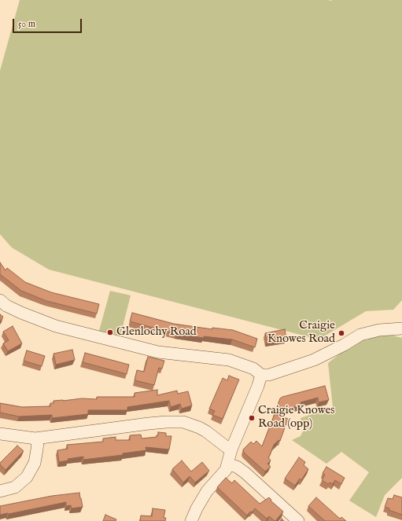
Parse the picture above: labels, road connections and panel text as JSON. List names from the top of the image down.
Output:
{
  "places": ["Glenlochy Road", "Craigie Knowes Road", "Craigie Knowes Road (opp)"],
  "scale_bar": "50 m"
}
